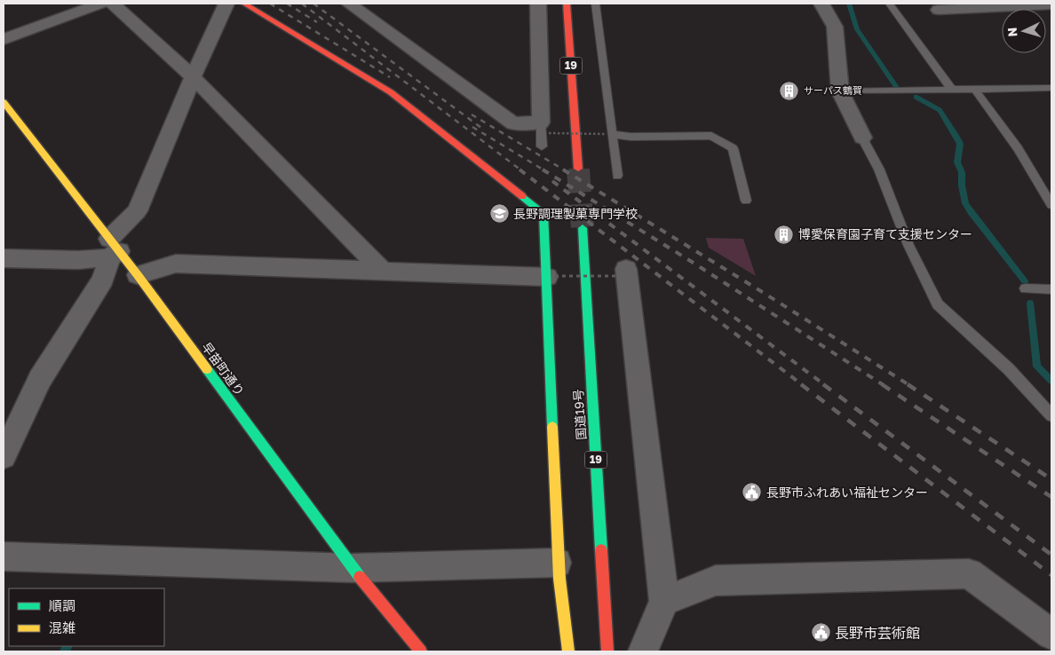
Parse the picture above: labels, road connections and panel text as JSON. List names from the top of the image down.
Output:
{
  "streets": {
    "main road": ["19", "早苗町通り", "国道19号"]
  },
  "places": {
    "building": ["サーパス鶴賀", "博愛保育園子育て支援センター"],
    "school or university": ["長野調理製菓専門学校"],
    "public building": ["長野市ふれあい福祉センター", "長野市芸術館"]
  },
  "legend": ["順調", "混雑"],
  "north": "left"
}
